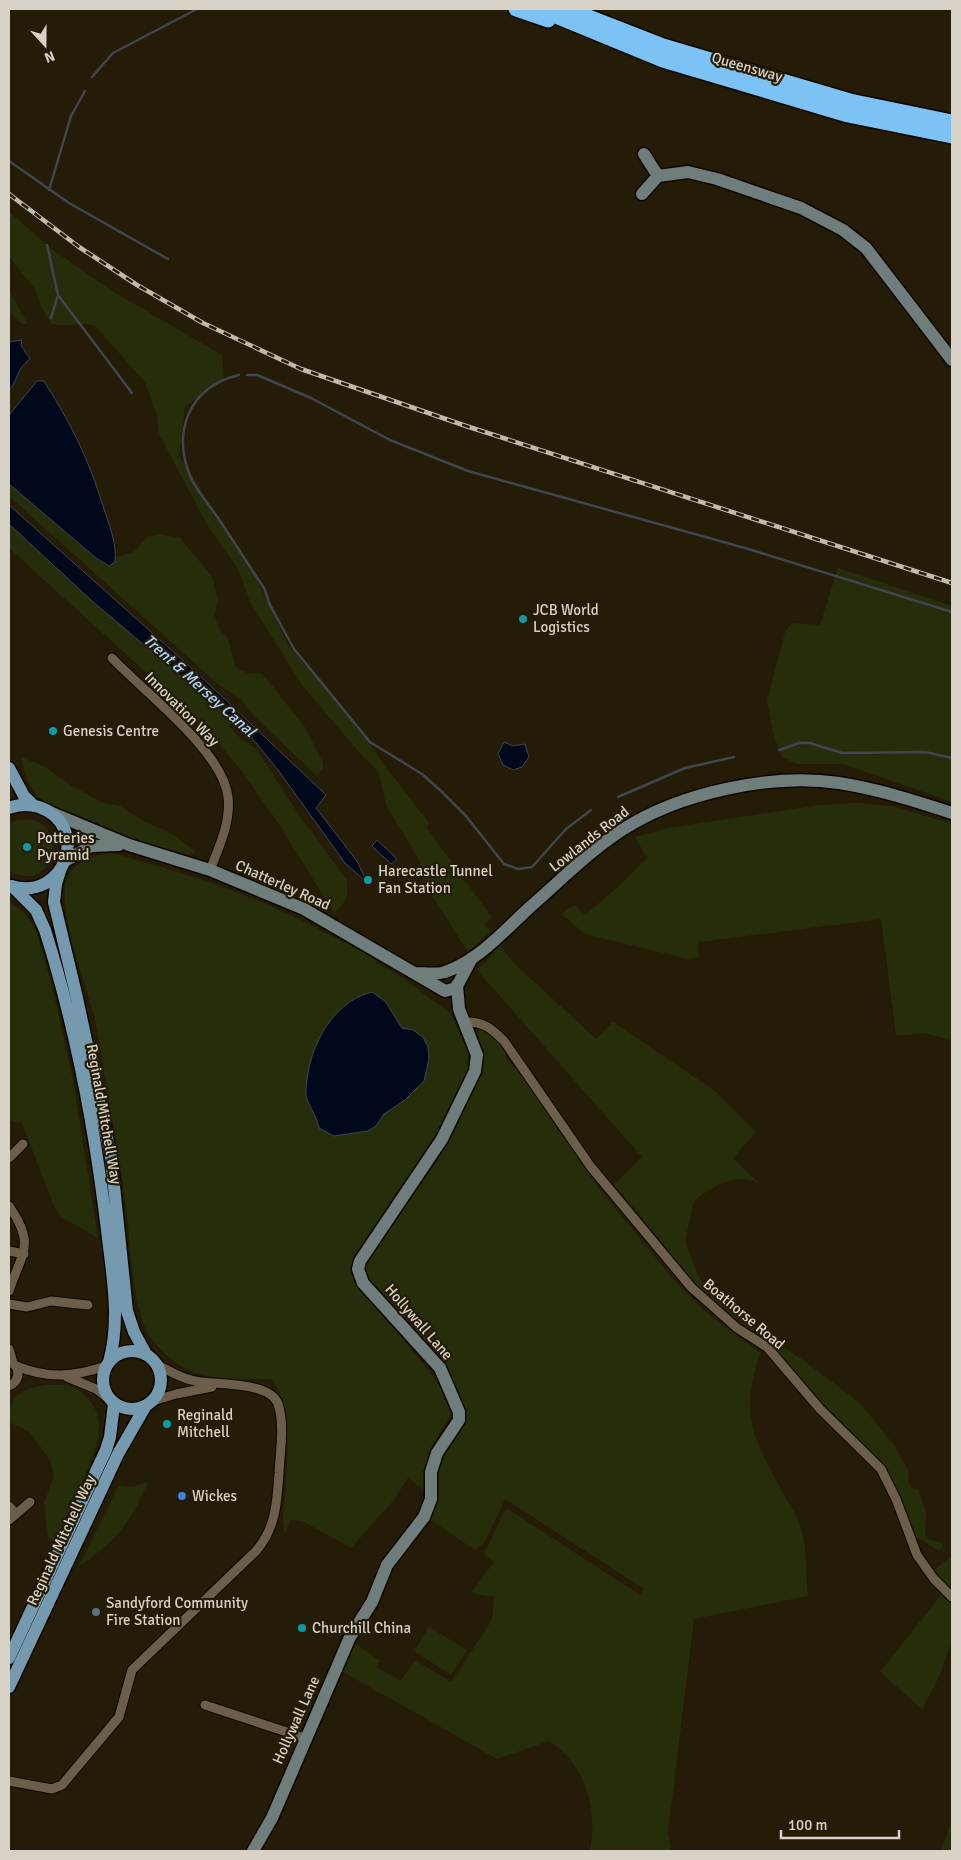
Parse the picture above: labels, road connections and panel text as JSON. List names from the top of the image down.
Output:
{
  "streets": {
    "highway": ["Queensway"],
    "main road": ["Reginald Mitchell Way"],
    "street": [
      "Innovation Way",
      "Lowlands Road",
      "Chatterley Road",
      "Boathorse Road",
      "Hollywall Lane"
    ]
  },
  "crossings": [
    ["Innovation Way", "Chatterley Road"],
    ["Lowlands Road", "Chatterley Road"],
    ["Lowlands Road", "Hollywall Lane"],
    ["Chatterley Road", "Reginald Mitchell Way"],
    ["Chatterley Road", "Hollywall Lane"],
    ["Boathorse Road", "Hollywall Lane"]
  ],
  "water": ["Trent & Mersey Canal"],
  "places": [
    "JCB World Logistics",
    "Genesis Centre",
    "Potteries Pyramid",
    "Harecastle Tunnel Fan Station",
    "Reginald Mitchell",
    "Wickes",
    "Sandyford Community Fire Station",
    "Churchill China"
  ],
  "scale_bar": "100 m",
  "north": "bottom"
}
